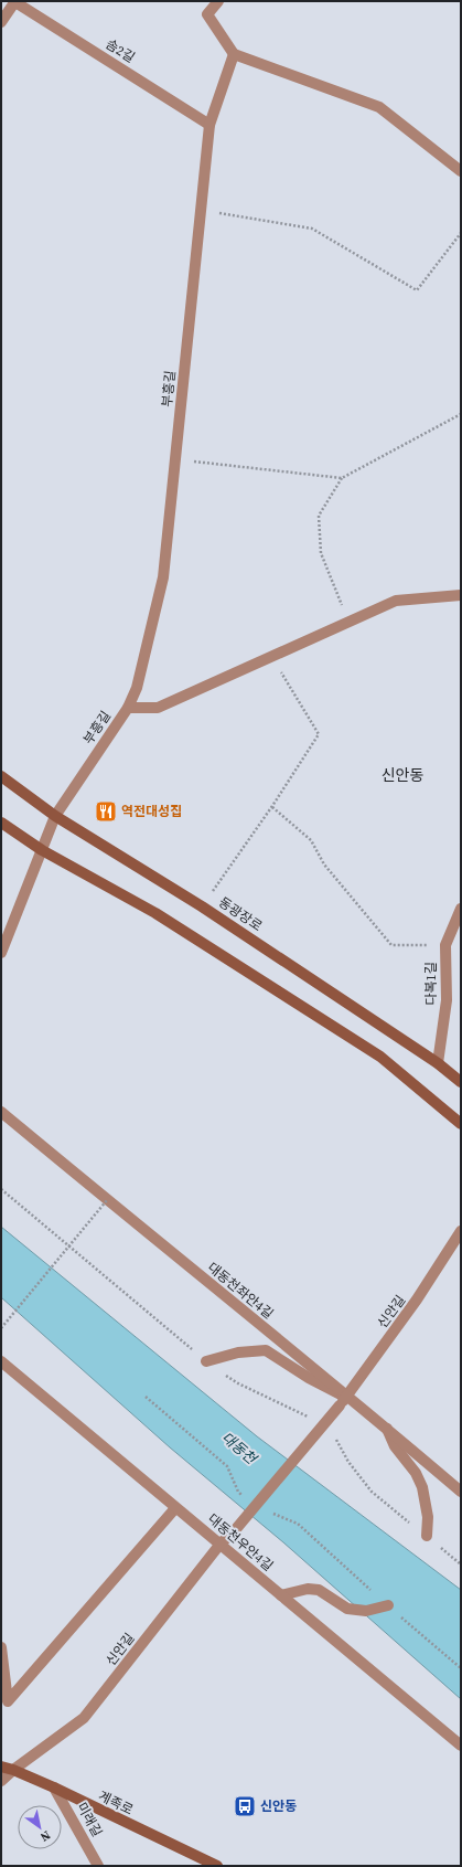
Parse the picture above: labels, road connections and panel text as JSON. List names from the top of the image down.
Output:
{
  "streets": {
    "street": [
      "솜2길",
      "부흥길",
      "동광장로",
      "다복1길",
      "대동천좌안4길",
      "신안길",
      "대동천우안4길",
      "계족로",
      "미래길"
    ]
  },
  "crossings": [
    ["솜2길", "부흥길"],
    ["부흥길", "동광장로"],
    ["동광장로", "다복1길"],
    ["대동천좌안4길", "신안길"],
    ["신안길", "대동천우안4길"],
    ["신안길", "계족로"],
    ["계족로", "미래길"]
  ],
  "districts": ["신안동"],
  "water": ["대동천"],
  "places": {
    "restaurant": ["역전대성집"],
    "bus stop": ["신안동"]
  },
  "north": "bottom right"
}
